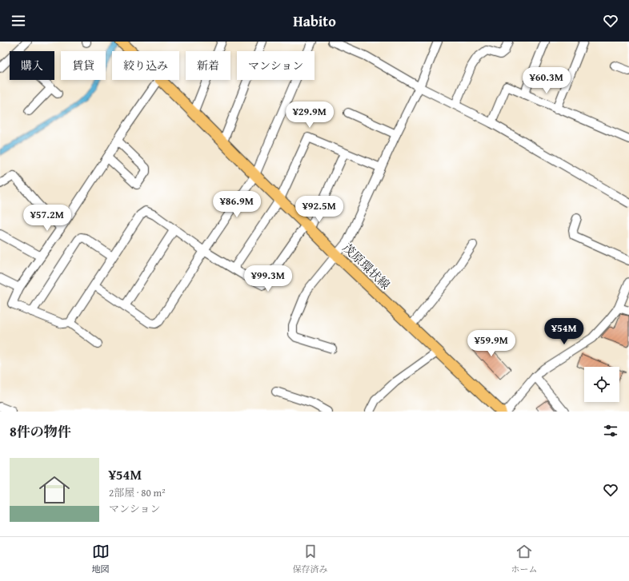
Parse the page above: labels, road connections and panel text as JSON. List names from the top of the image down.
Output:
{
  "streets": {
    "main road": ["茂原環状線"]
  },
  "page": {
    "header": "Habito",
    "chip": [
      "購入",
      "賃貸",
      "絞り込み",
      "新着",
      "マンション"
    ],
    "price": [
      "¥60.3M",
      "¥29.9M",
      "¥86.9M",
      "¥92.5M",
      "¥57.2M",
      "¥99.3M",
      "¥54M",
      "¥59.9M"
    ],
    "heading": "8件の物件",
    "list": [
      {
        "name": "¥54M",
        "note": "2部屋 · 80 m² · マンション"
      }
    ],
    "tabs": ["地図", "保存済み", "ホーム"]
  }
}
